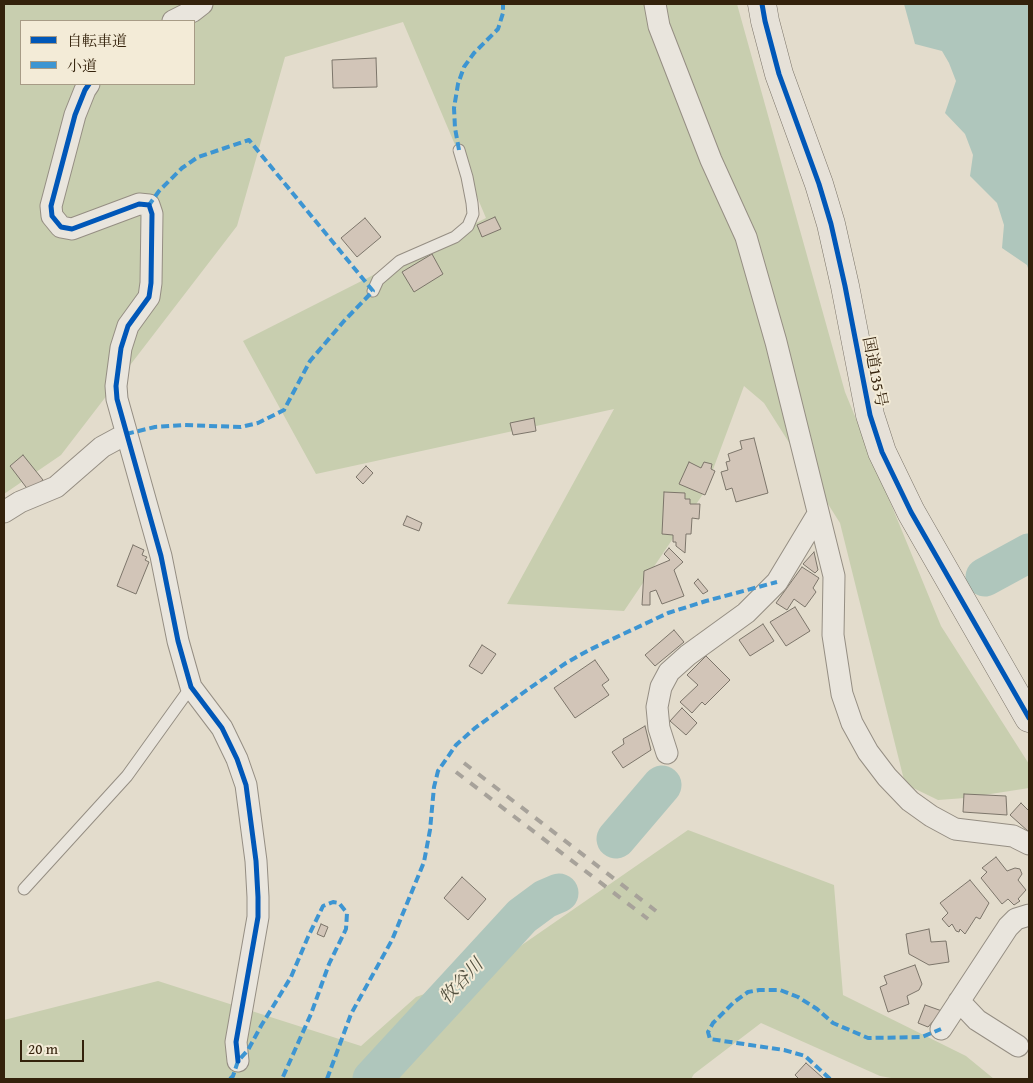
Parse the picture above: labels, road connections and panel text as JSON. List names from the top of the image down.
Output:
{
  "streets": {
    "highway": ["国道135号"]
  },
  "water": ["牧谷川"],
  "legend": ["自転車道", "小道"],
  "scale_bar": "20 m"
}
